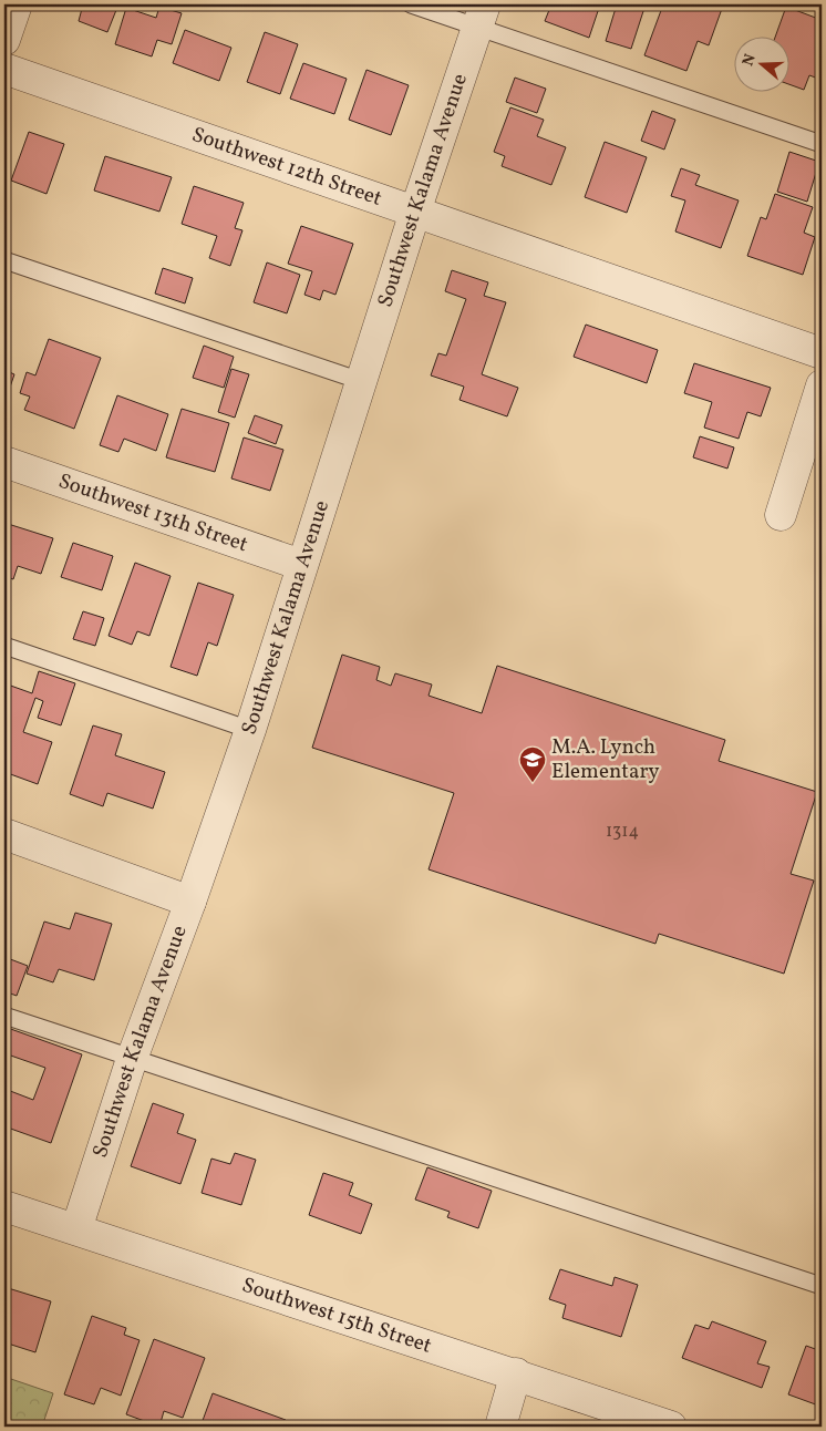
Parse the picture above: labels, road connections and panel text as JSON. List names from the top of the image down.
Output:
{
  "streets": {
    "street": [
      "Southwest 12th Street",
      "Southwest Kalama Avenue",
      "Southwest 13th Street",
      "Southwest 15th Street"
    ]
  },
  "crossings": [
    ["Southwest 12th Street", "Southwest Kalama Avenue"],
    ["Southwest Kalama Avenue", "Southwest 13th Street"],
    ["Southwest Kalama Avenue", "Southwest 15th Street"]
  ],
  "places": {
    "school or university": ["M.A. Lynch Elementary"]
  },
  "house_numbers": ["1314"],
  "north": "left"
}
